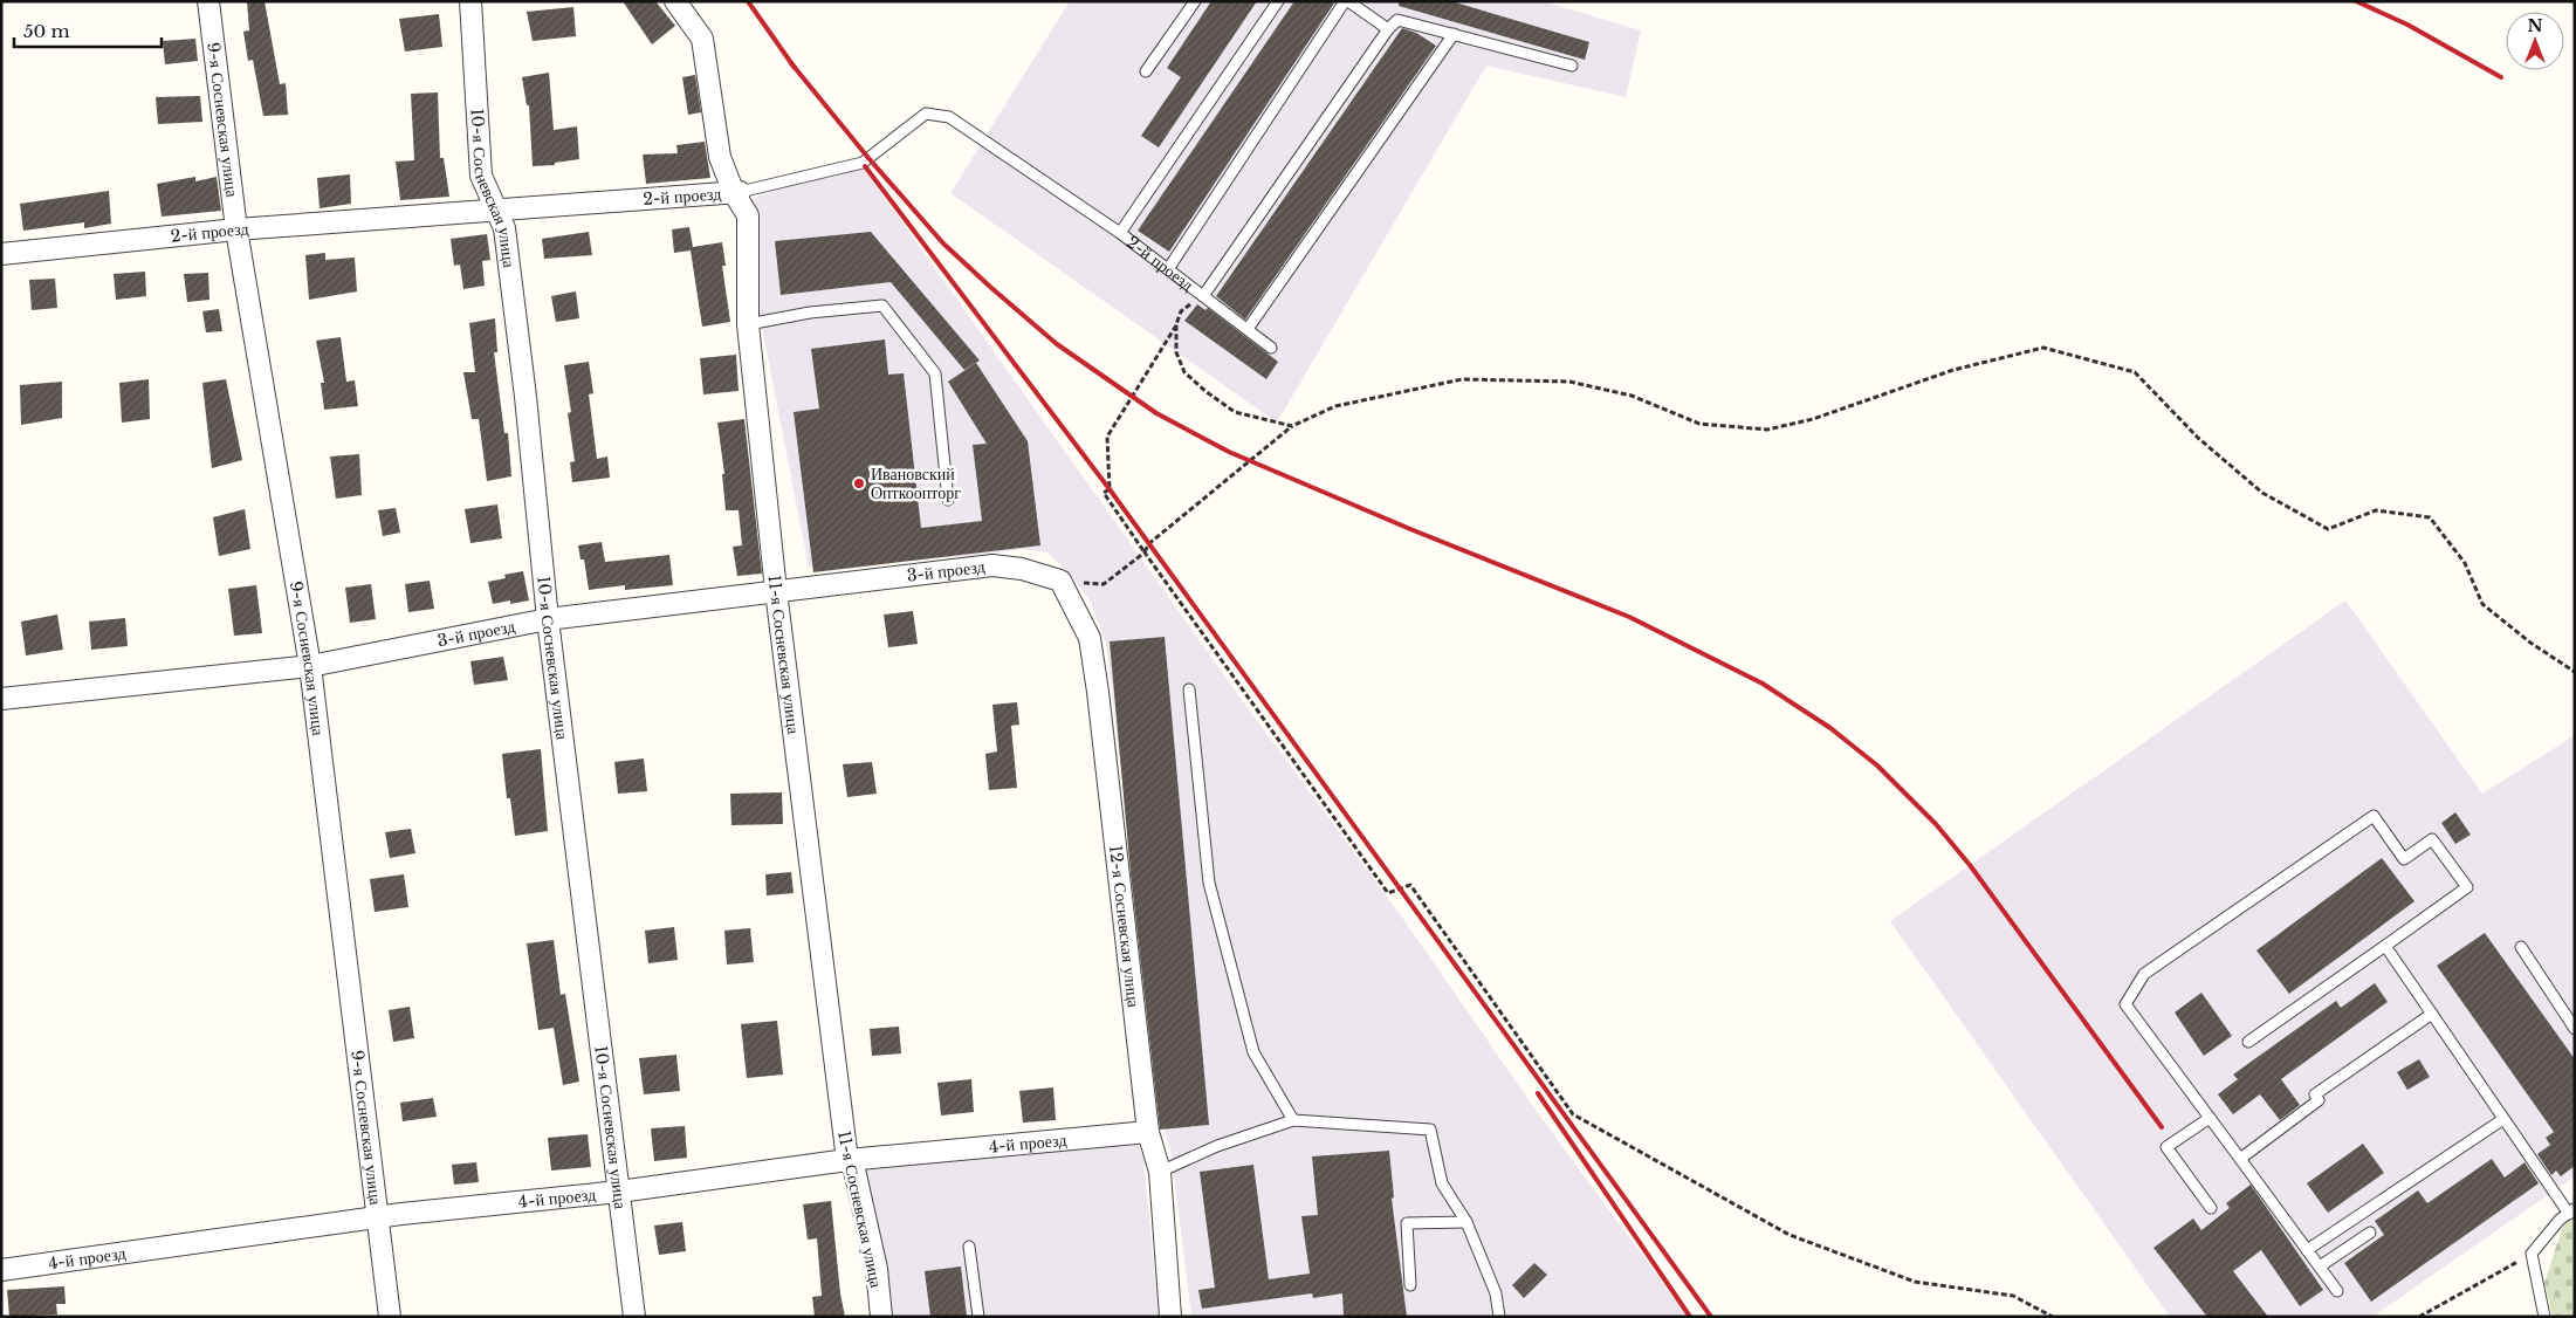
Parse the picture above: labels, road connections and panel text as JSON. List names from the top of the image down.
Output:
{
  "streets": {
    "street": [
      "9-я Сосневская улица",
      "10-я Сосневская улица",
      "2-й проезд",
      "3-й проезд",
      "11-я Сосневская улица",
      "12-я Сосневская улица",
      "4-й проезд"
    ]
  },
  "crossings": [
    ["9-я Сосневская улица", "2-й проезд"],
    ["9-я Сосневская улица", "3-й проезд"],
    ["9-я Сосневская улица", "4-й проезд"],
    ["10-я Сосневская улица", "2-й проезд"],
    ["10-я Сосневская улица", "3-й проезд"],
    ["10-я Сосневская улица", "4-й проезд"],
    ["2-й проезд", "11-я Сосневская улица"],
    ["3-й проезд", "11-я Сосневская улица"],
    ["3-й проезд", "12-я Сосневская улица"],
    ["11-я Сосневская улица", "4-й проезд"],
    ["12-я Сосневская улица", "4-й проезд"]
  ],
  "places": ["Ивановский Опткоопторг"],
  "scale_bar": "50 m",
  "north": "top"
}
